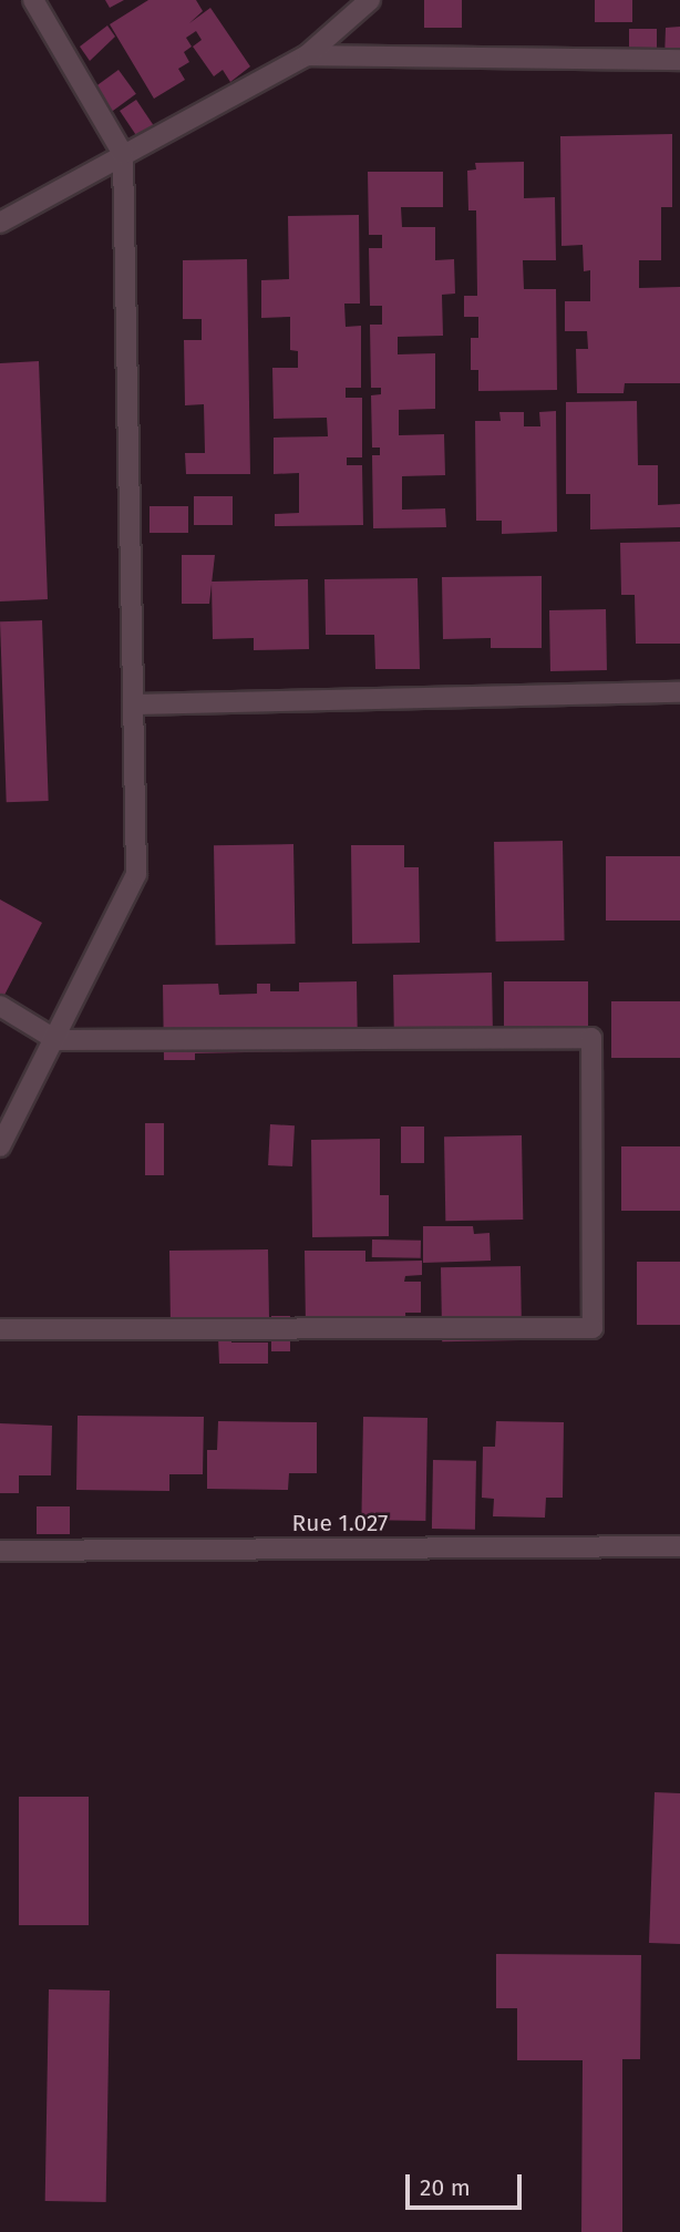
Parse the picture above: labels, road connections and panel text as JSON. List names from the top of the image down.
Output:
{
  "streets": {
    "street": ["Rue 1.027"]
  },
  "scale_bar": "20 m"
}
